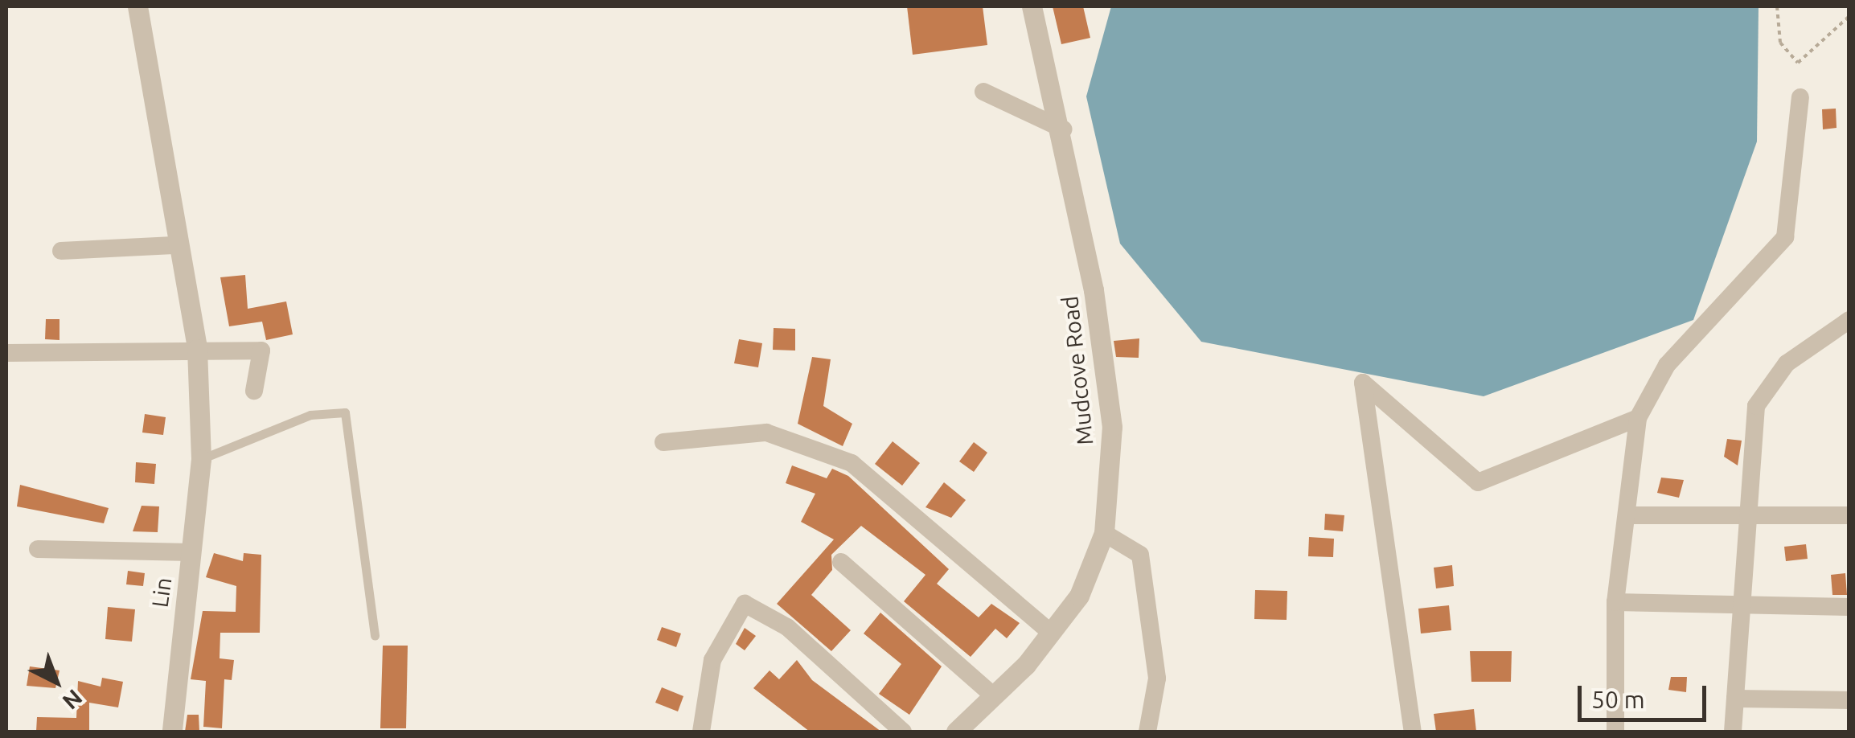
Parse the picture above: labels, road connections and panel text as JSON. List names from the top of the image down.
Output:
{
  "streets": {
    "street": ["Mudcove Road", "Lin"]
  },
  "scale_bar": "50 m",
  "north": "bottom right"
}
